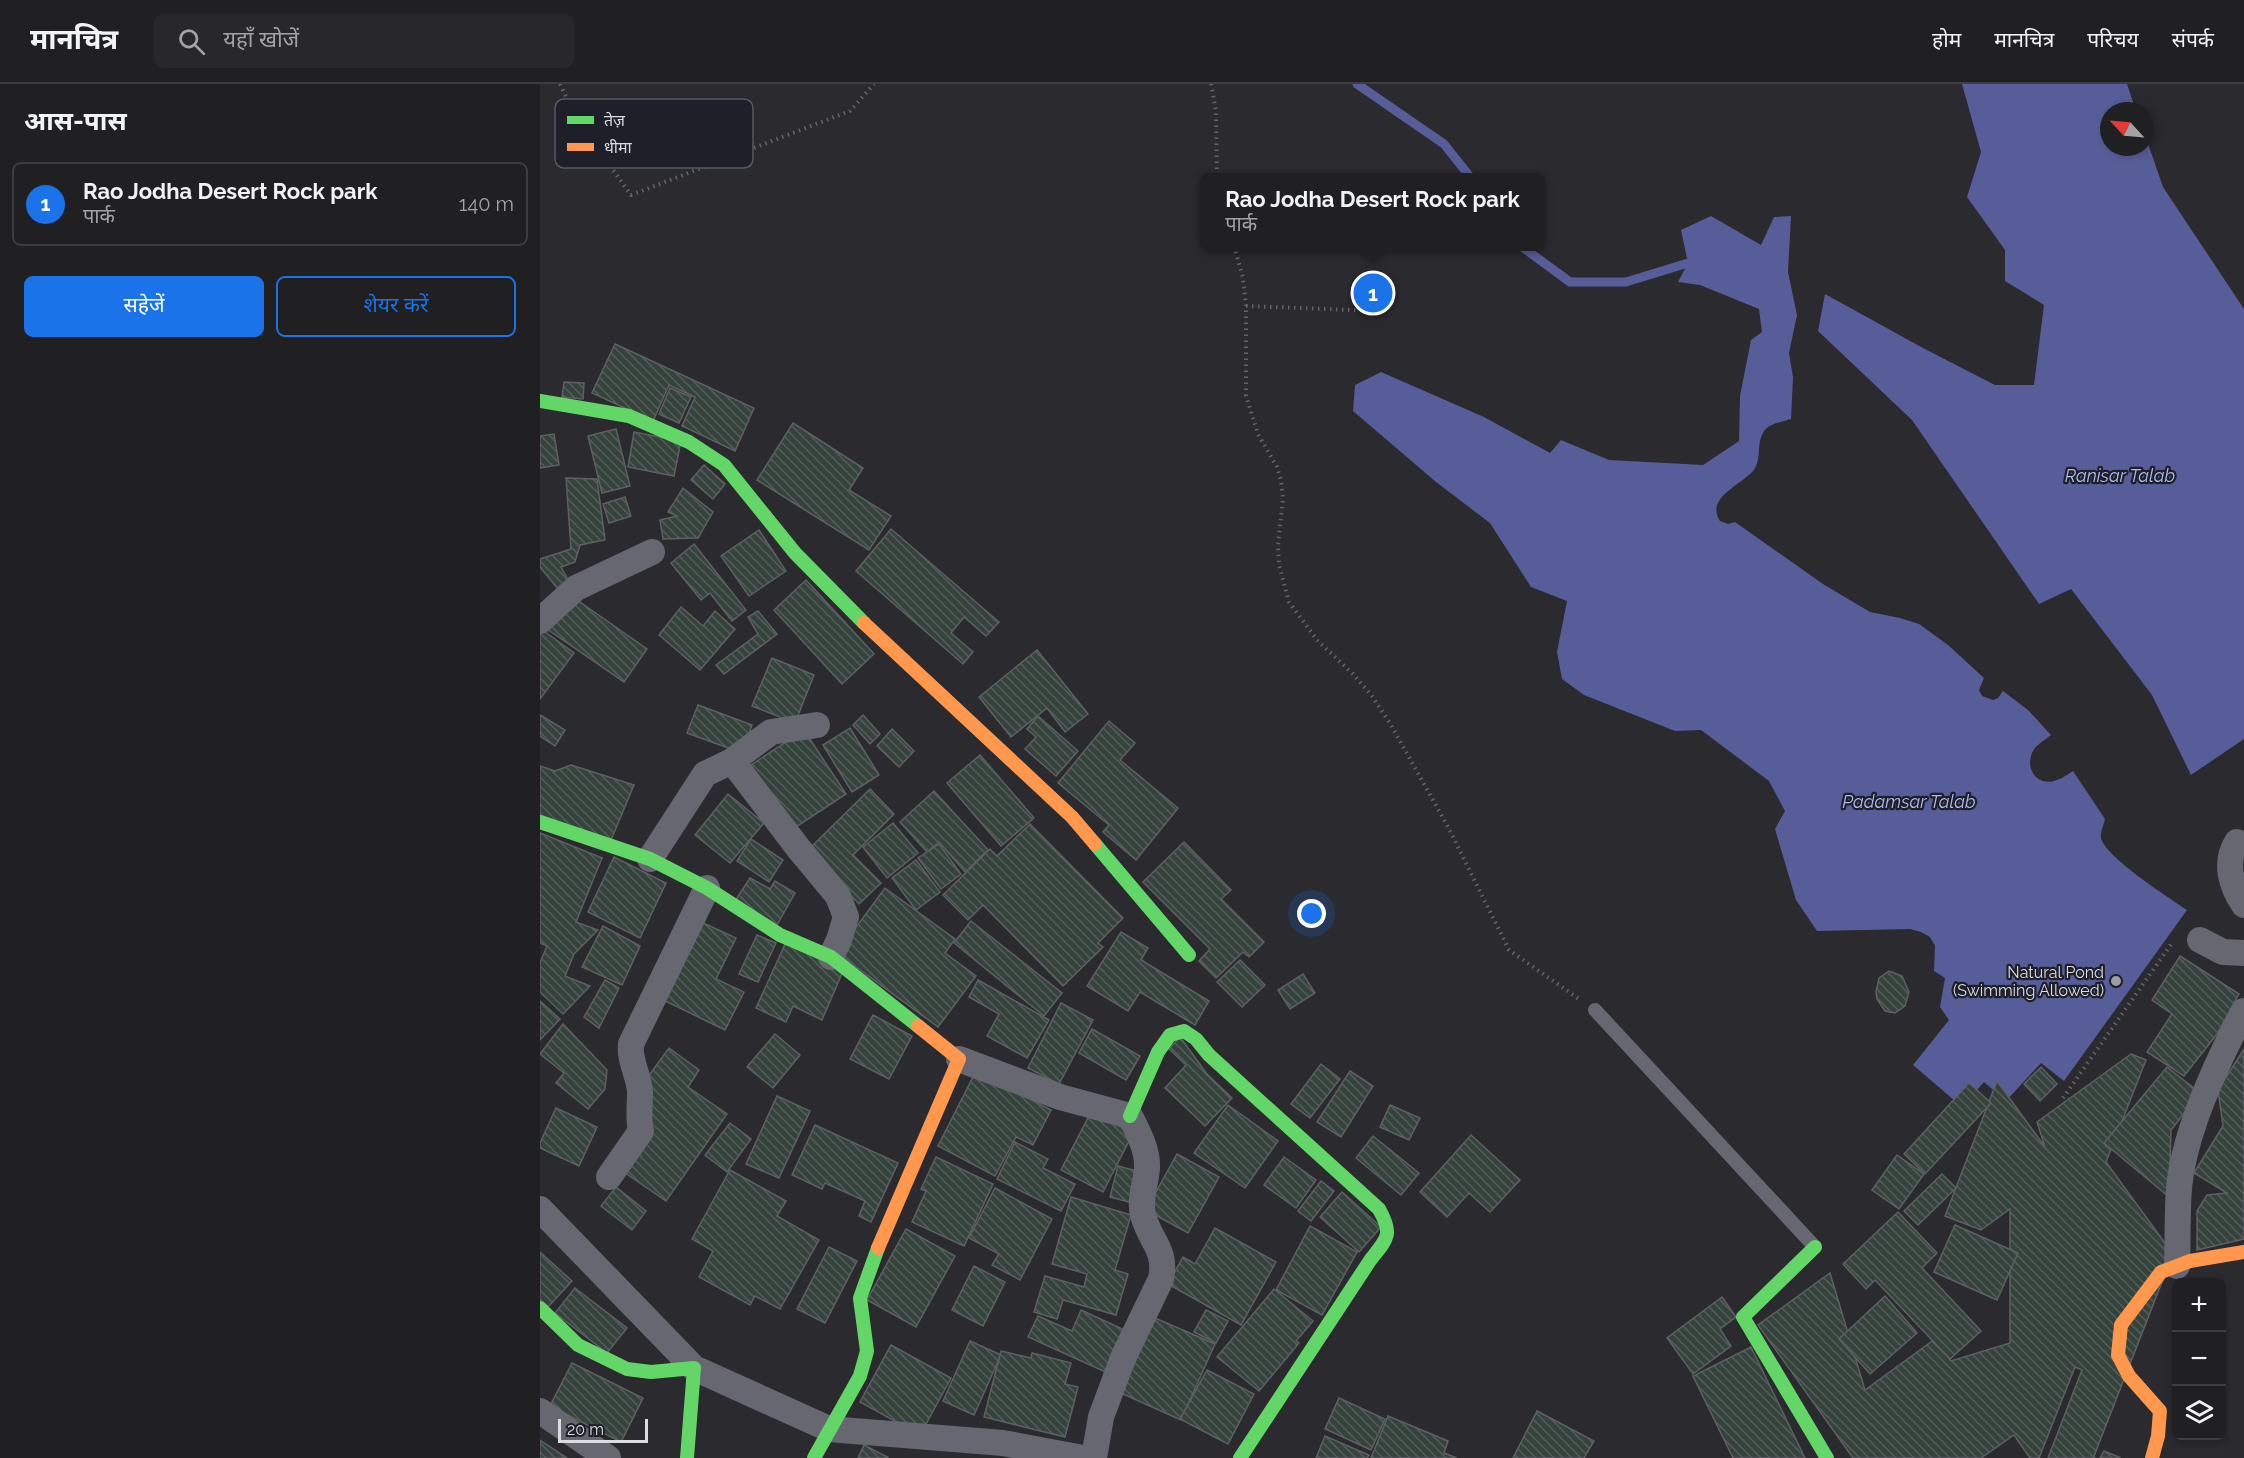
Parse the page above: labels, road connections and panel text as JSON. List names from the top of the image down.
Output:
{
  "water": ["Ranisar Talab", "Padamsar Talab"],
  "places": ["Natural Pond (Swimming Allowed)"],
  "legend": ["तेज़", "धीमा"],
  "scale_bar": "20 m",
  "north": "top left",
  "page": {
    "header": "मानचित्र",
    "search": "यहाँ खोजें",
    "nav": [
      "होम",
      "मानचित्र",
      "परिचय",
      "संपर्क"
    ],
    "heading": "आस-पास",
    "list": [
      {
        "mark": "1",
        "name": "Rao Jodha Desert Rock park",
        "note": "पार्क",
        "value": "140 m"
      }
    ],
    "popup": ["Rao Jodha Desert Rock park", "पार्क"],
    "buttons": ["सहेजें", "शेयर करें"],
    "pins": "1",
    "map_buttons": ["+", "−"],
    "scale": "20 m"
  }
}
